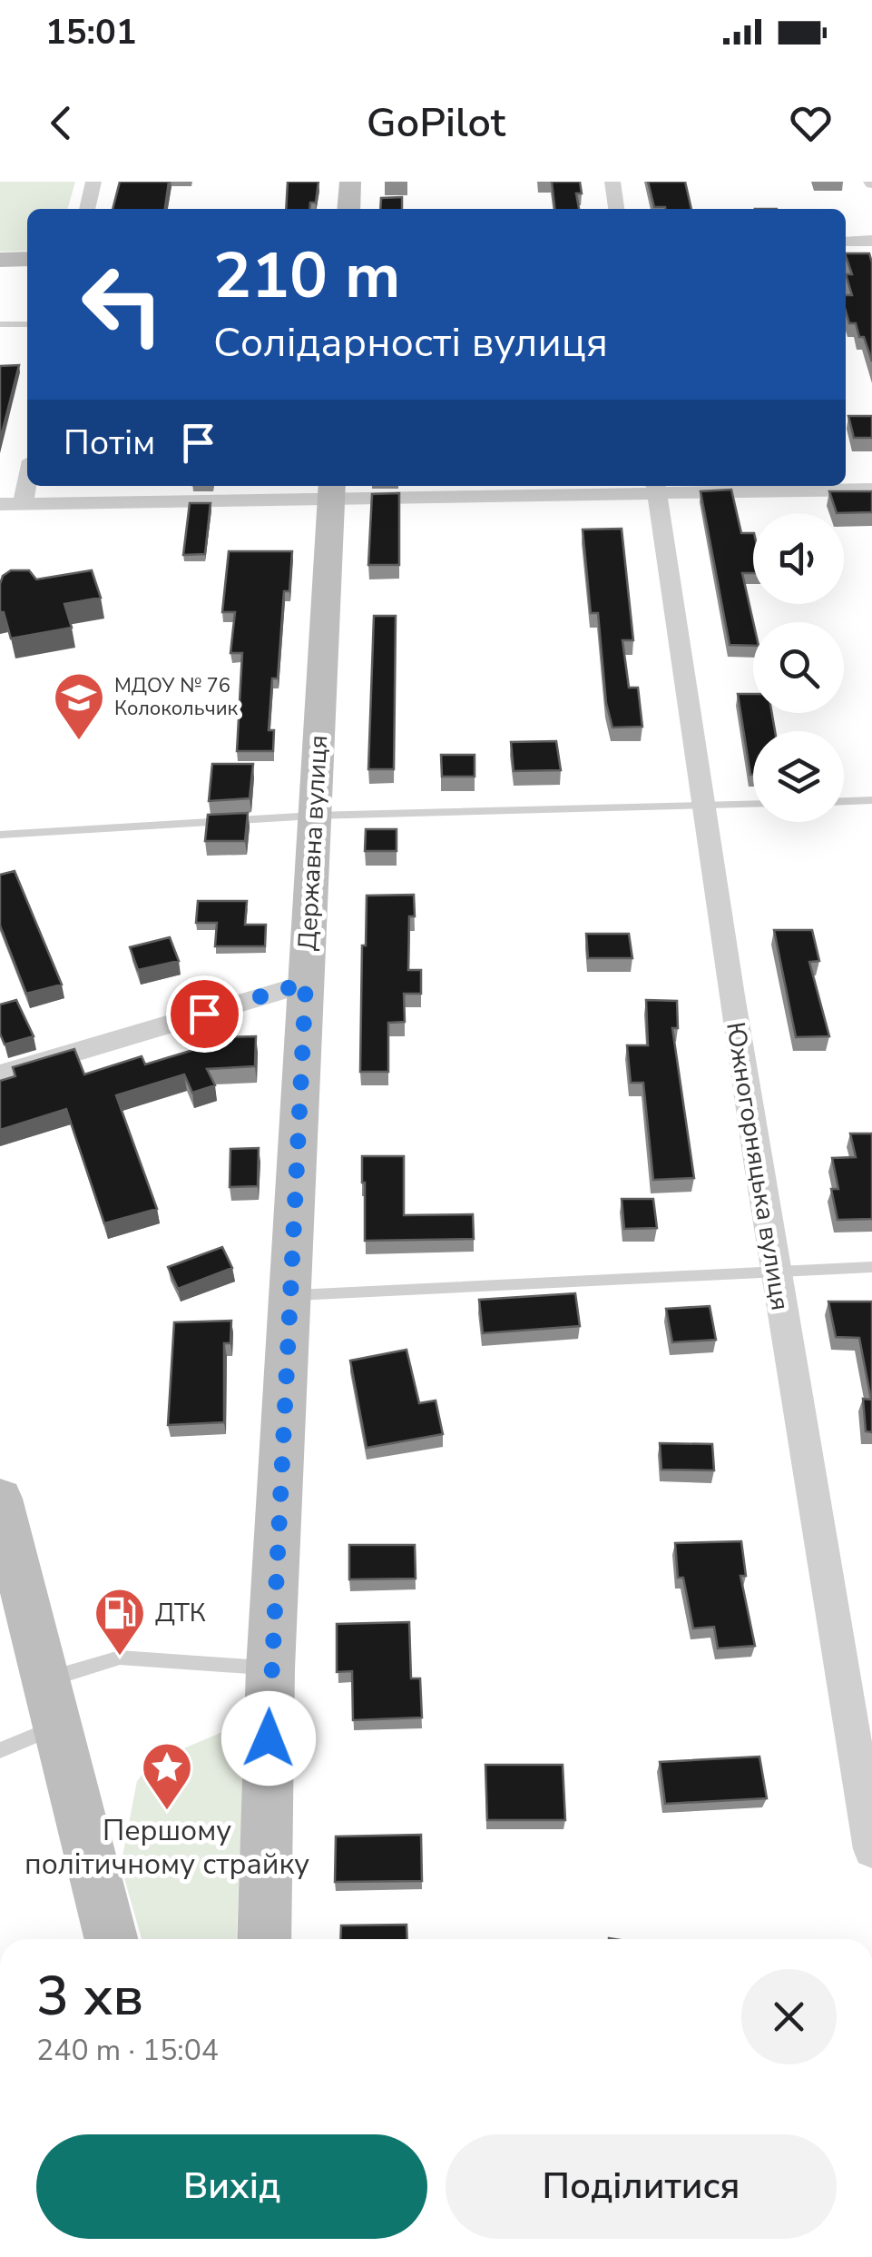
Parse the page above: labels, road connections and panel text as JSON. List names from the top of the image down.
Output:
{
  "streets": {
    "main road": ["Державна вулиця"],
    "street": ["Южногорняцька вулиця"]
  },
  "places": {
    "school or university": ["МДОУ № 76 Колокольчик"],
    "fuel station": ["ДТК"],
    "place": ["Першому політичному страйку"]
  },
  "page": {
    "status": "15:01",
    "header": "GoPilot",
    "turn": ["210 m", "Солідарності вулиця"],
    "then": "Потім",
    "heading": ["3 хв", "240 m · 15:04"],
    "buttons": ["Вихід", "Поділитися"]
  }
}
